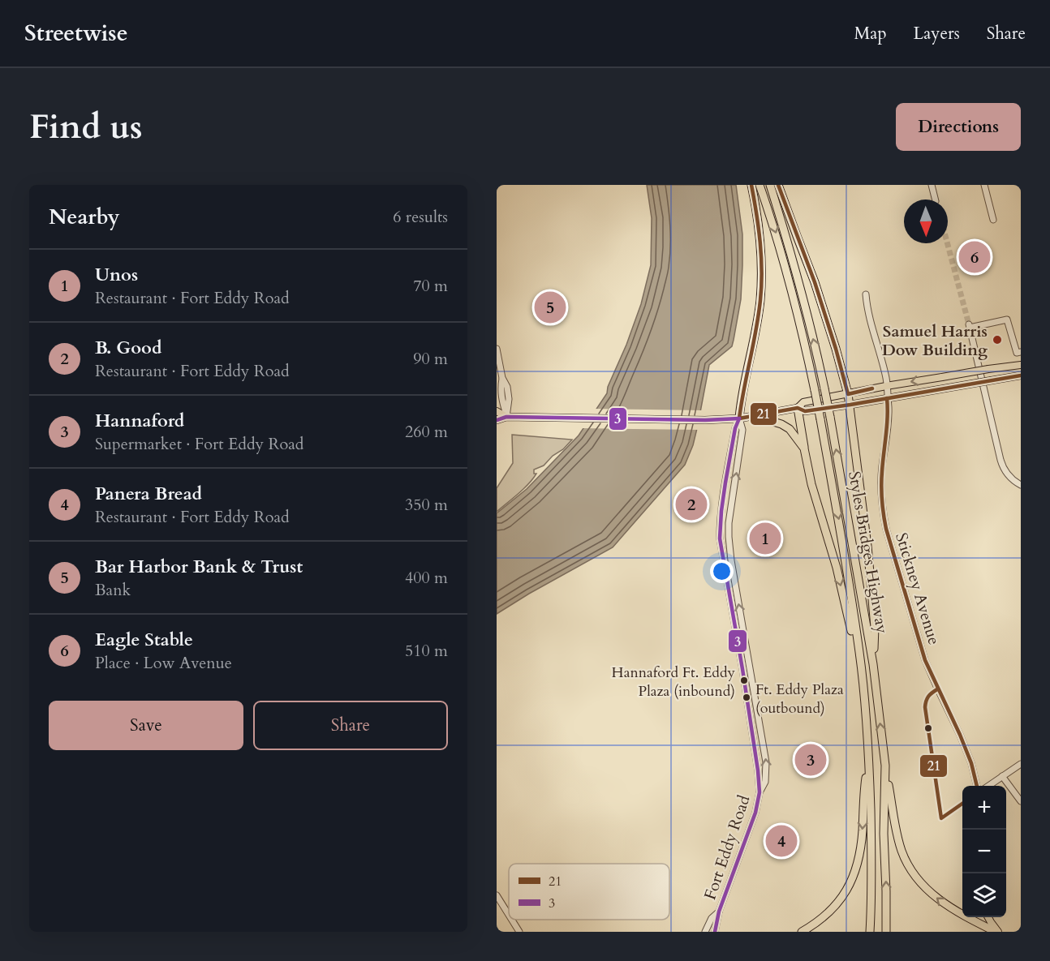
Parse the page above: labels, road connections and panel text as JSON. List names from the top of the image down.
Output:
{
  "streets": {
    "highway": ["Styles Bridges Highway"],
    "street": ["Stickney Avenue", "Fort Eddy Road"]
  },
  "places": ["Samuel Harris Dow Building", "Hannaford Ft. Eddy Plaza (inbound)", "Ft. Eddy Plaza (outbound)"],
  "lines": ["transit line 21", "transit line 3"],
  "legend": ["21", "3"],
  "north": "bottom",
  "page": {
    "header": "Streetwise",
    "nav": ["Map", "Layers", "Share"],
    "buttons": [
      "Directions",
      ["Save", "Share"]
    ],
    "title": "Find us",
    "heading": ["Nearby", "6 results"],
    "pins": [
      "6",
      "5",
      "2",
      "1",
      "3",
      "4"
    ],
    "list": [
      {
        "mark": "1",
        "name": "Unos",
        "note": "Restaurant · Fort Eddy Road",
        "value": "70 m"
      },
      {
        "mark": "2",
        "name": "B. Good",
        "note": "Restaurant · Fort Eddy Road",
        "value": "90 m"
      },
      {
        "mark": "3",
        "name": "Hannaford",
        "note": "Supermarket · Fort Eddy Road",
        "value": "260 m"
      },
      {
        "mark": "4",
        "name": "Panera Bread",
        "note": "Restaurant · Fort Eddy Road",
        "value": "350 m"
      },
      {
        "mark": "5",
        "name": "Bar Harbor Bank & Trust",
        "note": "Bank",
        "value": "400 m"
      },
      {
        "mark": "6",
        "name": "Eagle Stable",
        "note": "Place · Low Avenue",
        "value": "510 m"
      }
    ],
    "map_buttons": ["+", "−"]
  }
}
